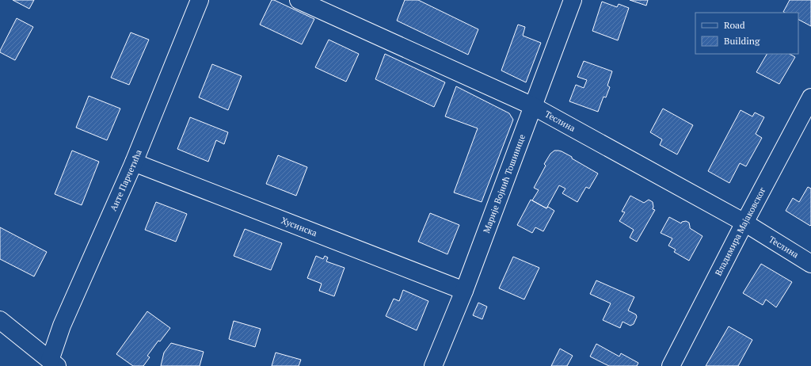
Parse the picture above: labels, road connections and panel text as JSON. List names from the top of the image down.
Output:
{
  "streets": {
    "street": [
      "Теслина",
      "Анте Парчетића",
      "Марије Војнић Тошинице",
      "Хусинска",
      "Владимира Мајаковског"
    ]
  },
  "crossings": [
    ["Теслина", "Марије Војнић Тошинице"],
    ["Теслина", "Владимира Мајаковског"],
    ["Анте Парчетића", "Хусинска"],
    ["Марије Војнић Тошинице", "Хусинска"]
  ],
  "legend": ["Road", "Building"]
}
